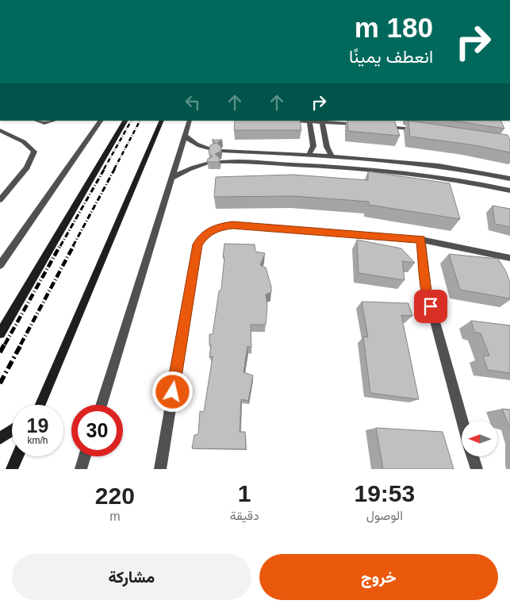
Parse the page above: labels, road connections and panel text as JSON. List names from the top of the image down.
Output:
{
  "north": "left",
  "page": {
    "turn": ["180 m", "انعطف يمينًا"],
    "speed": "19 km/h",
    "limit": "30",
    "eta": [
      "19:53",
      "الوصول",
      "1",
      "دقيقة",
      "220",
      "m"
    ],
    "buttons": ["خروج", "مشاركة"]
  }
}
